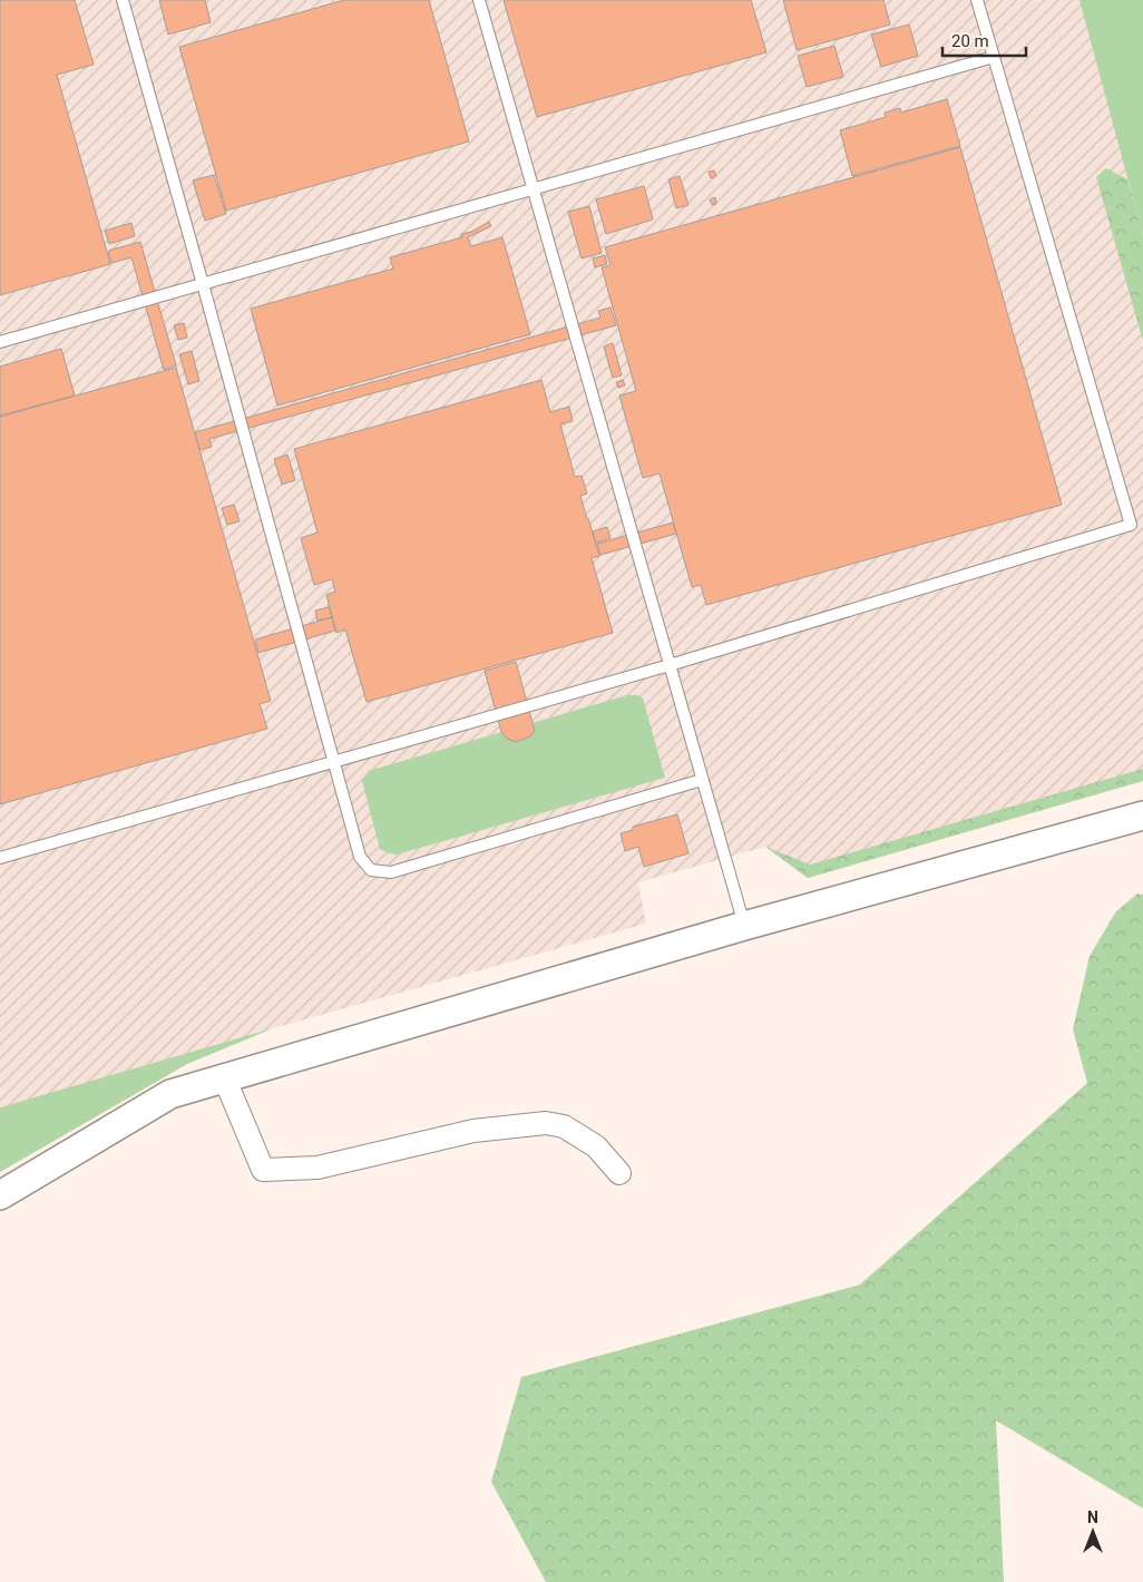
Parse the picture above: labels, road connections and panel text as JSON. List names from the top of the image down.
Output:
{
  "scale_bar": "20 m",
  "north": "top"
}
